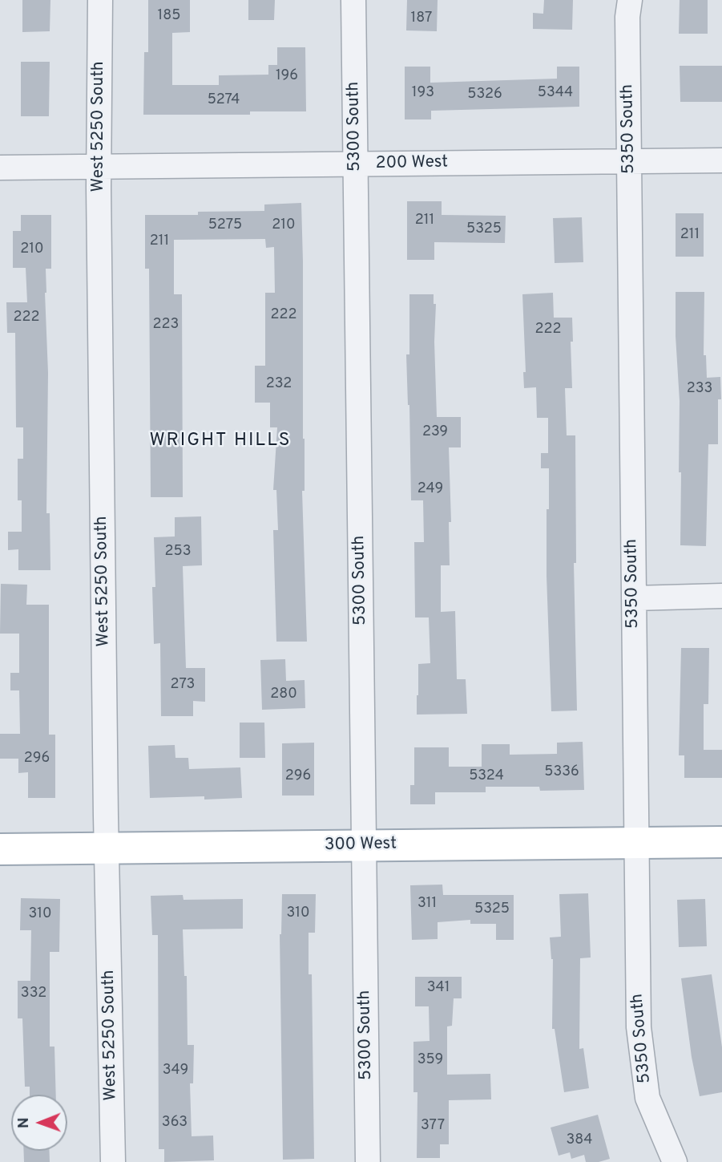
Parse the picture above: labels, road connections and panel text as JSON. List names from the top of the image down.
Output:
{
  "streets": {
    "main road": ["300 West"],
    "street": [
      "West 5250 South",
      "5300 South",
      "5350 South",
      "200 West"
    ]
  },
  "crossings": [
    ["West 5250 South", "200 West"],
    ["West 5250 South", "300 West"],
    ["5300 South", "200 West"],
    ["5300 South", "300 West"],
    ["5350 South", "200 West"],
    ["5350 South", "300 West"]
  ],
  "districts": ["WRIGHT HILLS"],
  "house_numbers": [
    "185",
    "187",
    "196",
    "193",
    "5344",
    "5326",
    "5274",
    "211",
    "5275",
    "210",
    "5325",
    "211",
    "211",
    "210",
    "222",
    "222",
    "223",
    "222",
    "232",
    "233",
    "239",
    "249",
    "253",
    "273",
    "280",
    "296",
    "5336",
    "296",
    "5324",
    "311",
    "5325",
    "310",
    "310",
    "341",
    "332",
    "359",
    "349",
    "363",
    "377",
    "384"
  ],
  "north": "left"
}
